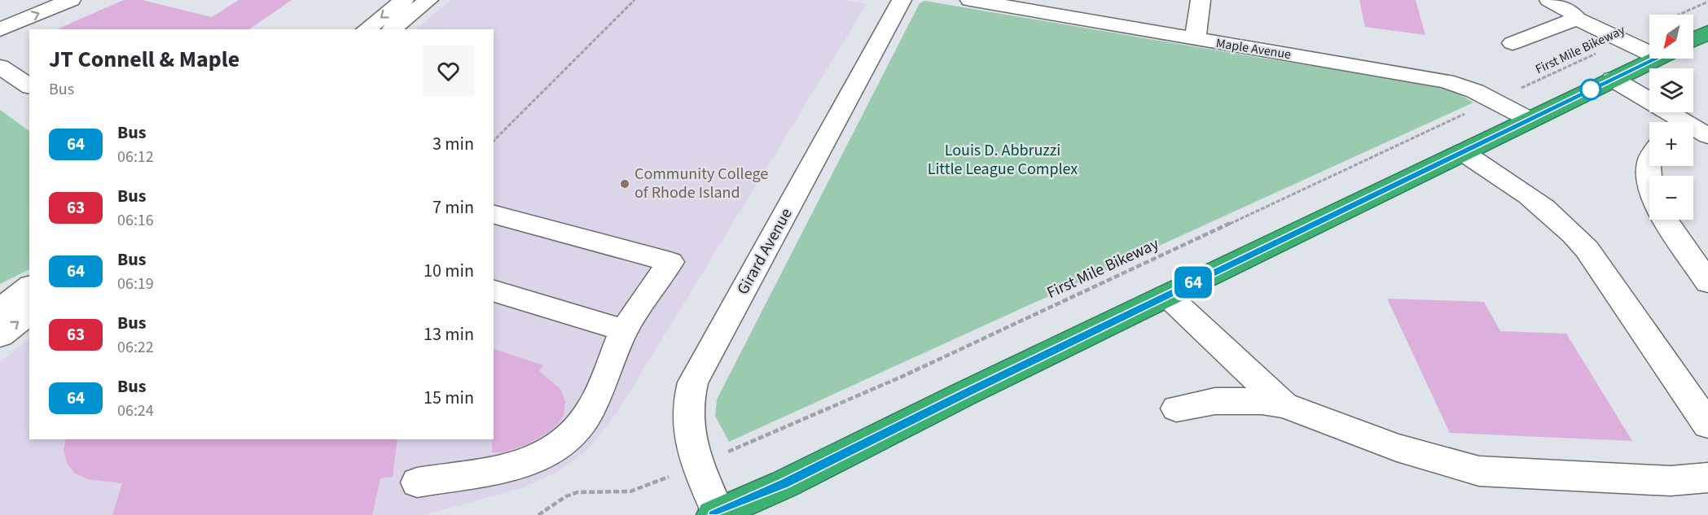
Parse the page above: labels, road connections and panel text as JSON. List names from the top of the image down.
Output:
{
  "streets": {
    "street": ["Maple Avenue", "Girard Avenue"],
    "path": ["First Mile Bikeway"]
  },
  "parks": ["Louis D. Abbruzzi Little League Complex"],
  "places": ["Community College of Rhode Island"],
  "lines": ["bus line 64"],
  "north": "bottom left",
  "page": {
    "on_map": "64",
    "map_buttons": ["+", "−"],
    "heading": ["JT Connell & Maple", "Bus"],
    "list": [
      {
        "mark": "64",
        "name": "Bus",
        "note": "06:12",
        "value": "3 min"
      },
      {
        "mark": "63",
        "name": "Bus",
        "note": "06:16",
        "value": "7 min"
      },
      {
        "mark": "64",
        "name": "Bus",
        "note": "06:19",
        "value": "10 min"
      },
      {
        "mark": "63",
        "name": "Bus",
        "note": "06:22",
        "value": "13 min"
      },
      {
        "mark": "64",
        "name": "Bus",
        "note": "06:24",
        "value": "15 min"
      }
    ]
  }
}
